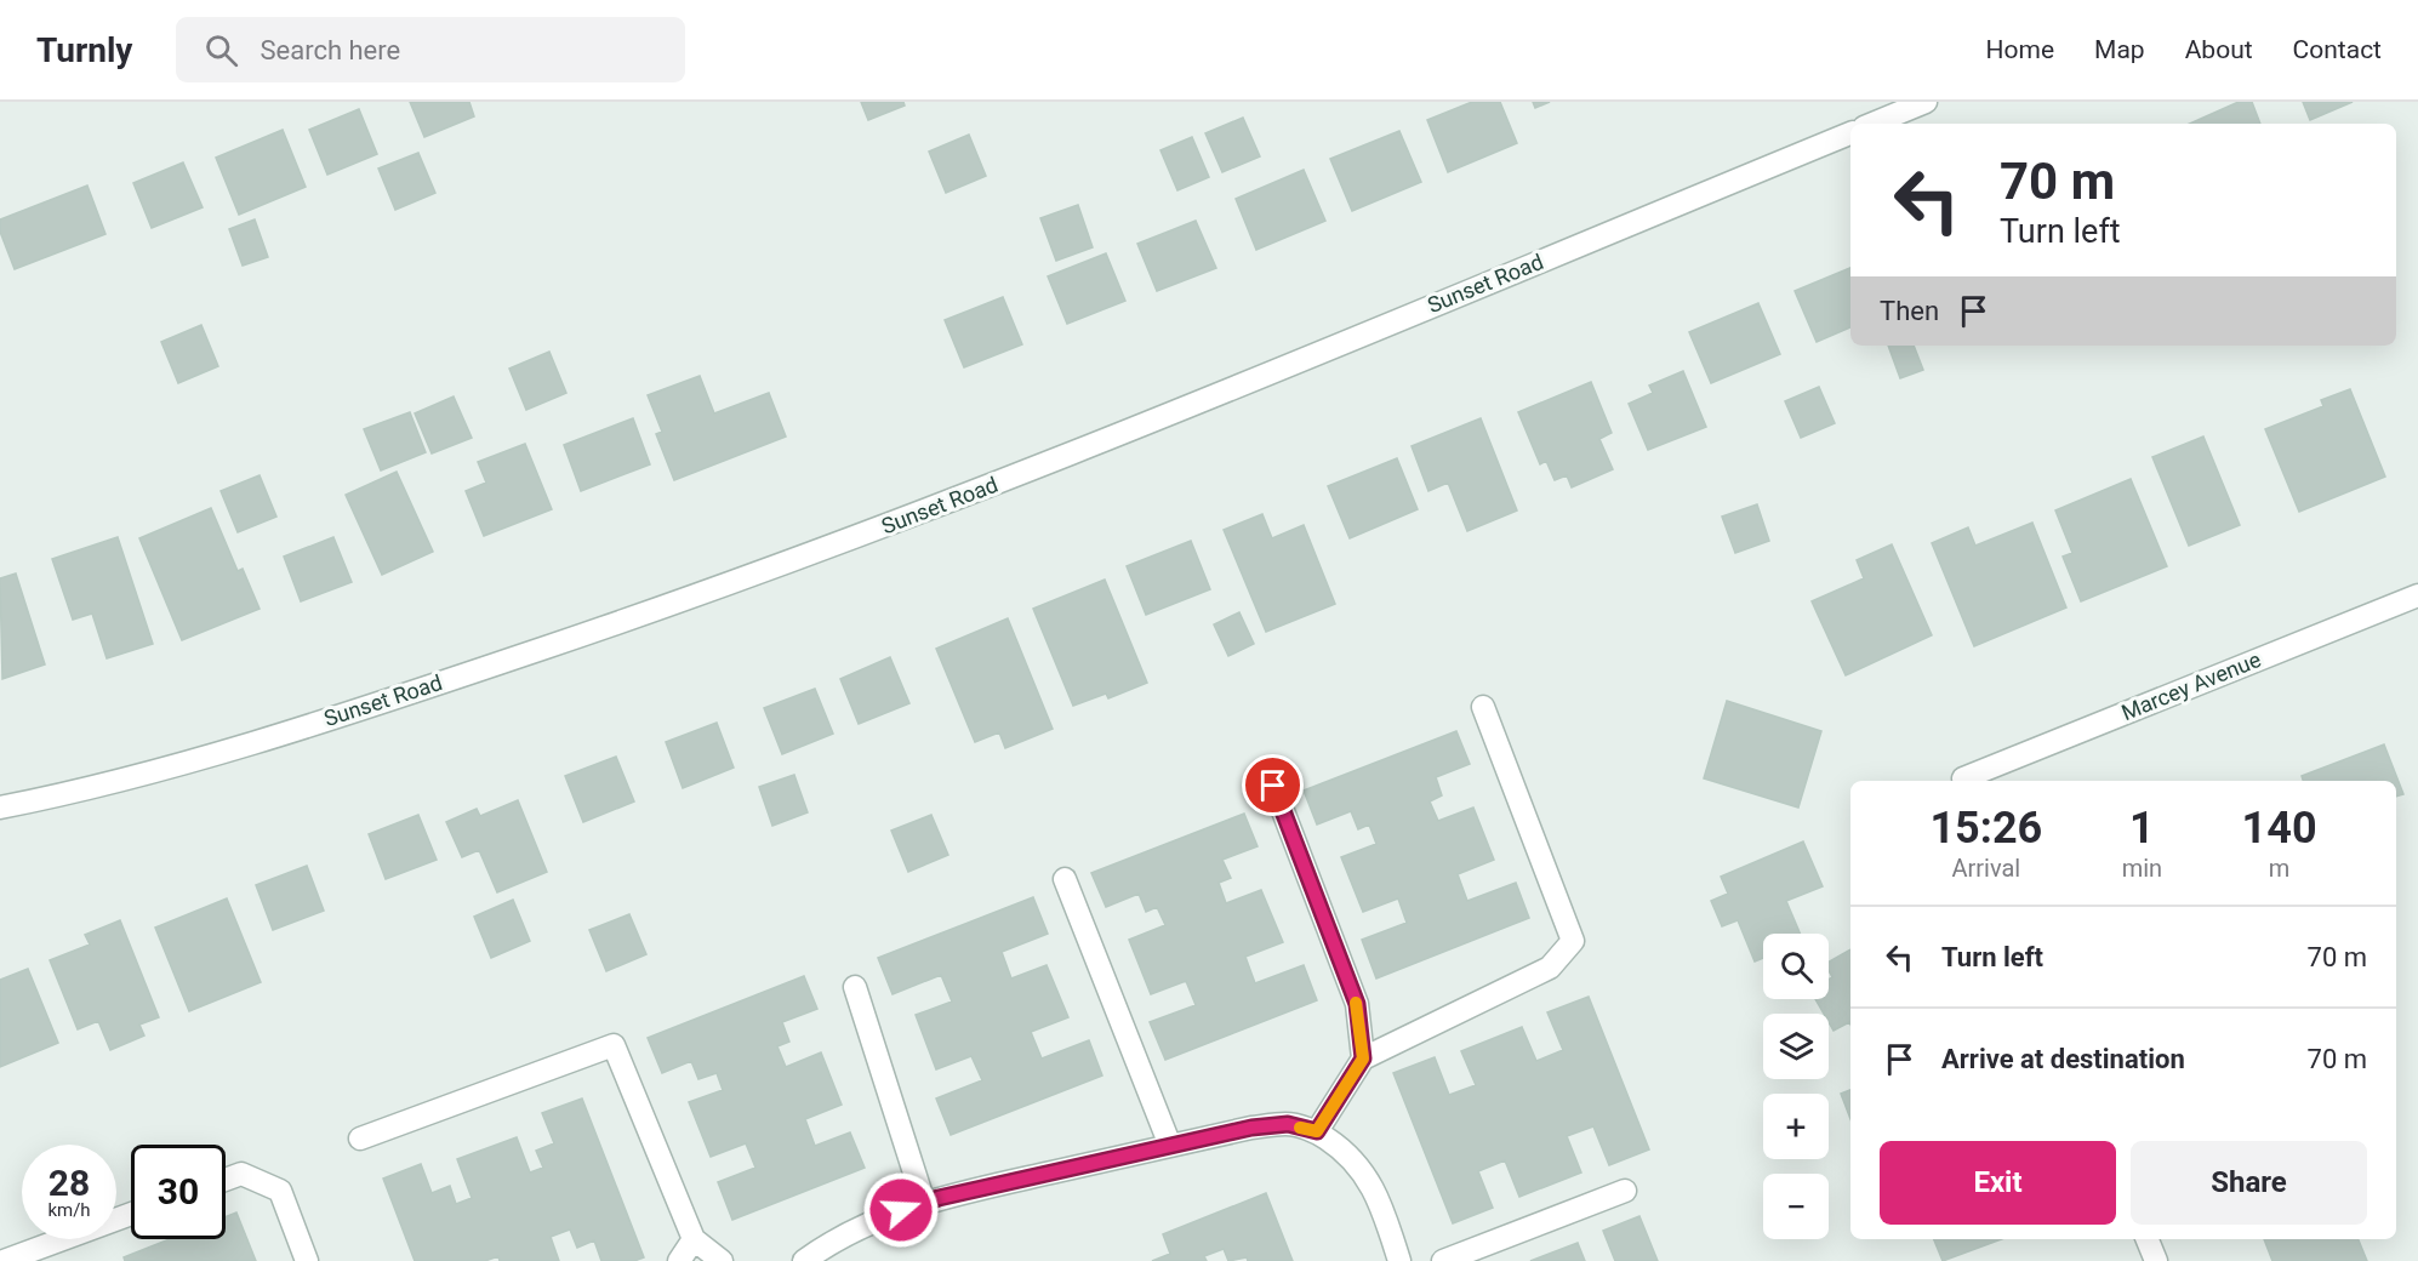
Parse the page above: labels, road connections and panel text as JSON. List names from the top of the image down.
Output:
{
  "streets": {
    "street": ["Sunset Road", "Marcey Avenue"]
  },
  "page": {
    "header": "Turnly",
    "search": "Search here",
    "nav": [
      "Home",
      "Map",
      "About",
      "Contact"
    ],
    "turn": ["70 m", "Turn left"],
    "then": "Then",
    "eta": [
      "15:26",
      "Arrival",
      "1",
      "min",
      "140",
      "m"
    ],
    "list": [
      {
        "name": "Turn left",
        "value": "70 m"
      },
      {
        "name": "Arrive at destination",
        "value": "70 m"
      }
    ],
    "map_buttons": ["+", "−"],
    "buttons": ["Exit", "Share"],
    "speed": "28 km/h",
    "limit": "30"
  }
}
